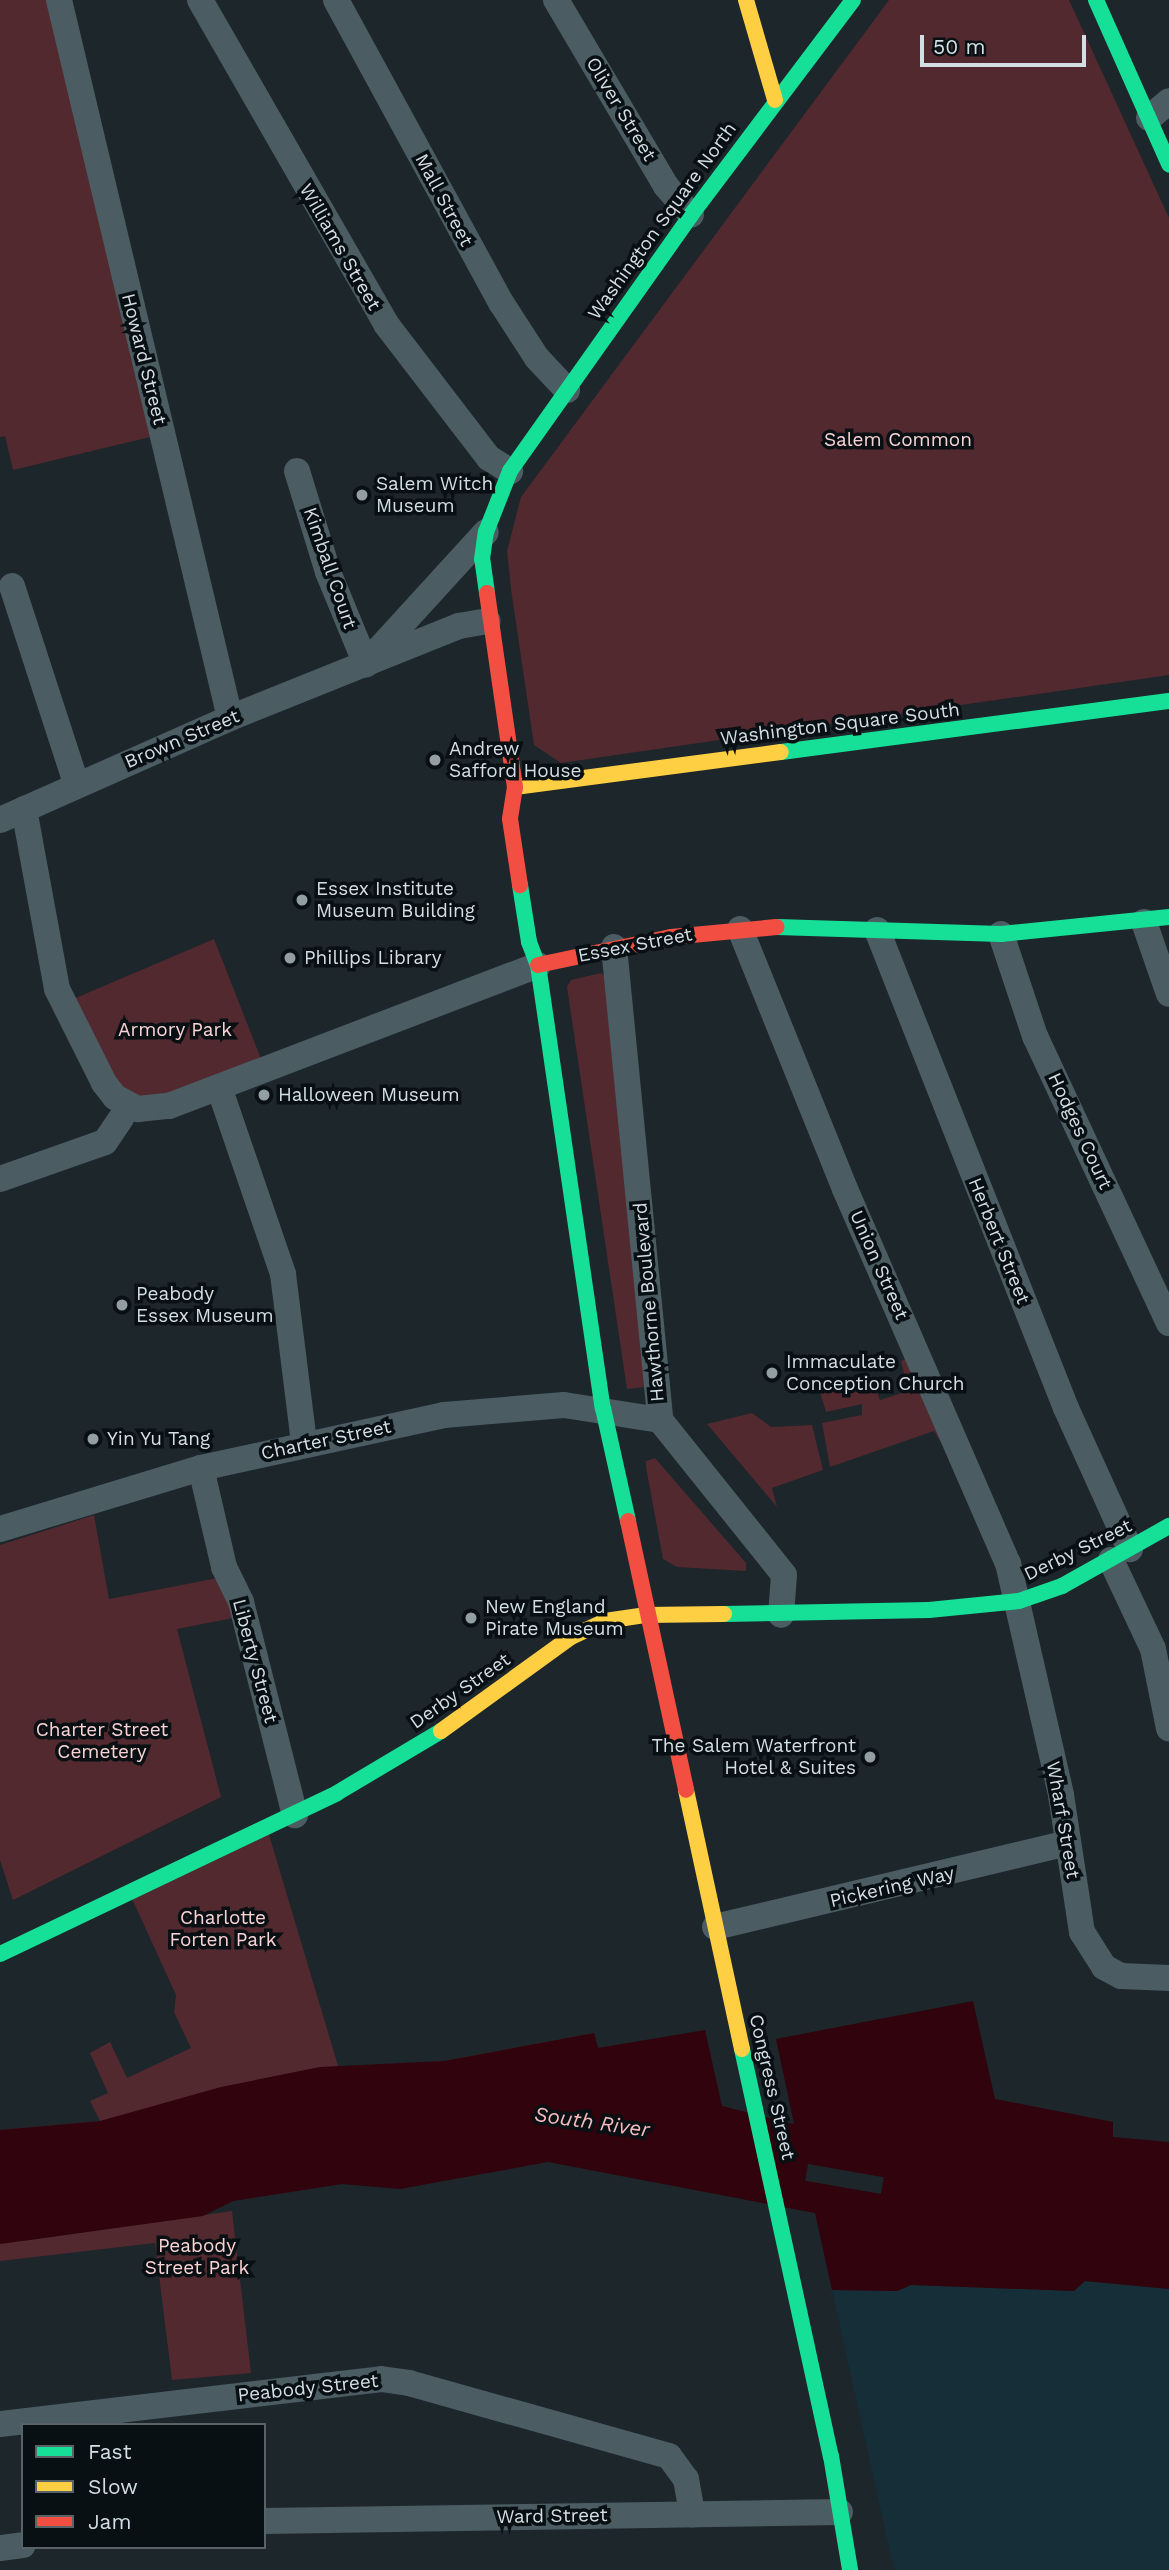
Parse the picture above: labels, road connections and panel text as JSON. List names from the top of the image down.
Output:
{
  "streets": {
    "main road": [
      "Washington Square North",
      "Washington Square South",
      "Essex Street",
      "Derby Street",
      "Congress Street"
    ],
    "street": [
      "Oliver Street",
      "Mall Street",
      "Williams Street",
      "Howard Street",
      "Kimball Court",
      "Brown Street",
      "Hodges Court",
      "Herbert Street",
      "Union Street",
      "Hawthorne Boulevard",
      "Charter Street",
      "Liberty Street",
      "Wharf Street",
      "Pickering Way",
      "Peabody Street",
      "Ward Street"
    ]
  },
  "crossings": [
    ["Oliver Street", "Washington Square North"],
    ["Mall Street", "Washington Square North"],
    ["Washington Square North", "Williams Street"],
    ["Washington Square North", "Washington Square South"],
    ["Washington Square North", "Brown Street"],
    ["Howard Street", "Brown Street"],
    ["Kimball Court", "Brown Street"],
    ["Essex Street", "Hodges Court"],
    ["Essex Street", "Herbert Street"],
    ["Essex Street", "Union Street"],
    ["Essex Street", "Hawthorne Boulevard"],
    ["Herbert Street", "Derby Street"],
    ["Union Street", "Derby Street"],
    ["Union Street", "Wharf Street"],
    ["Hawthorne Boulevard", "Charter Street"],
    ["Hawthorne Boulevard", "Derby Street"],
    ["Charter Street", "Liberty Street"],
    ["Derby Street", "Liberty Street"],
    ["Derby Street", "Wharf Street"],
    ["Derby Street", "Congress Street"],
    ["Wharf Street", "Pickering Way"],
    ["Pickering Way", "Congress Street"],
    ["Congress Street", "Ward Street"],
    ["Peabody Street", "Ward Street"]
  ],
  "water": ["South River"],
  "parks": [
    "Salem Common",
    "Armory Park",
    "Charter Street Cemetery",
    "Charlotte Forten Park",
    "Peabody Street Park"
  ],
  "places": [
    "Salem Witch Museum",
    "Andrew Safford House",
    "Essex Institute Museum Building",
    "Phillips Library",
    "Halloween Museum",
    "Peabody Essex Museum",
    "Immaculate Conception Church",
    "Yin Yu Tang",
    "New England Pirate Museum",
    "The Salem Waterfront Hotel & Suites"
  ],
  "legend": ["Fast", "Slow", "Jam"],
  "scale_bar": "50 m"
}
